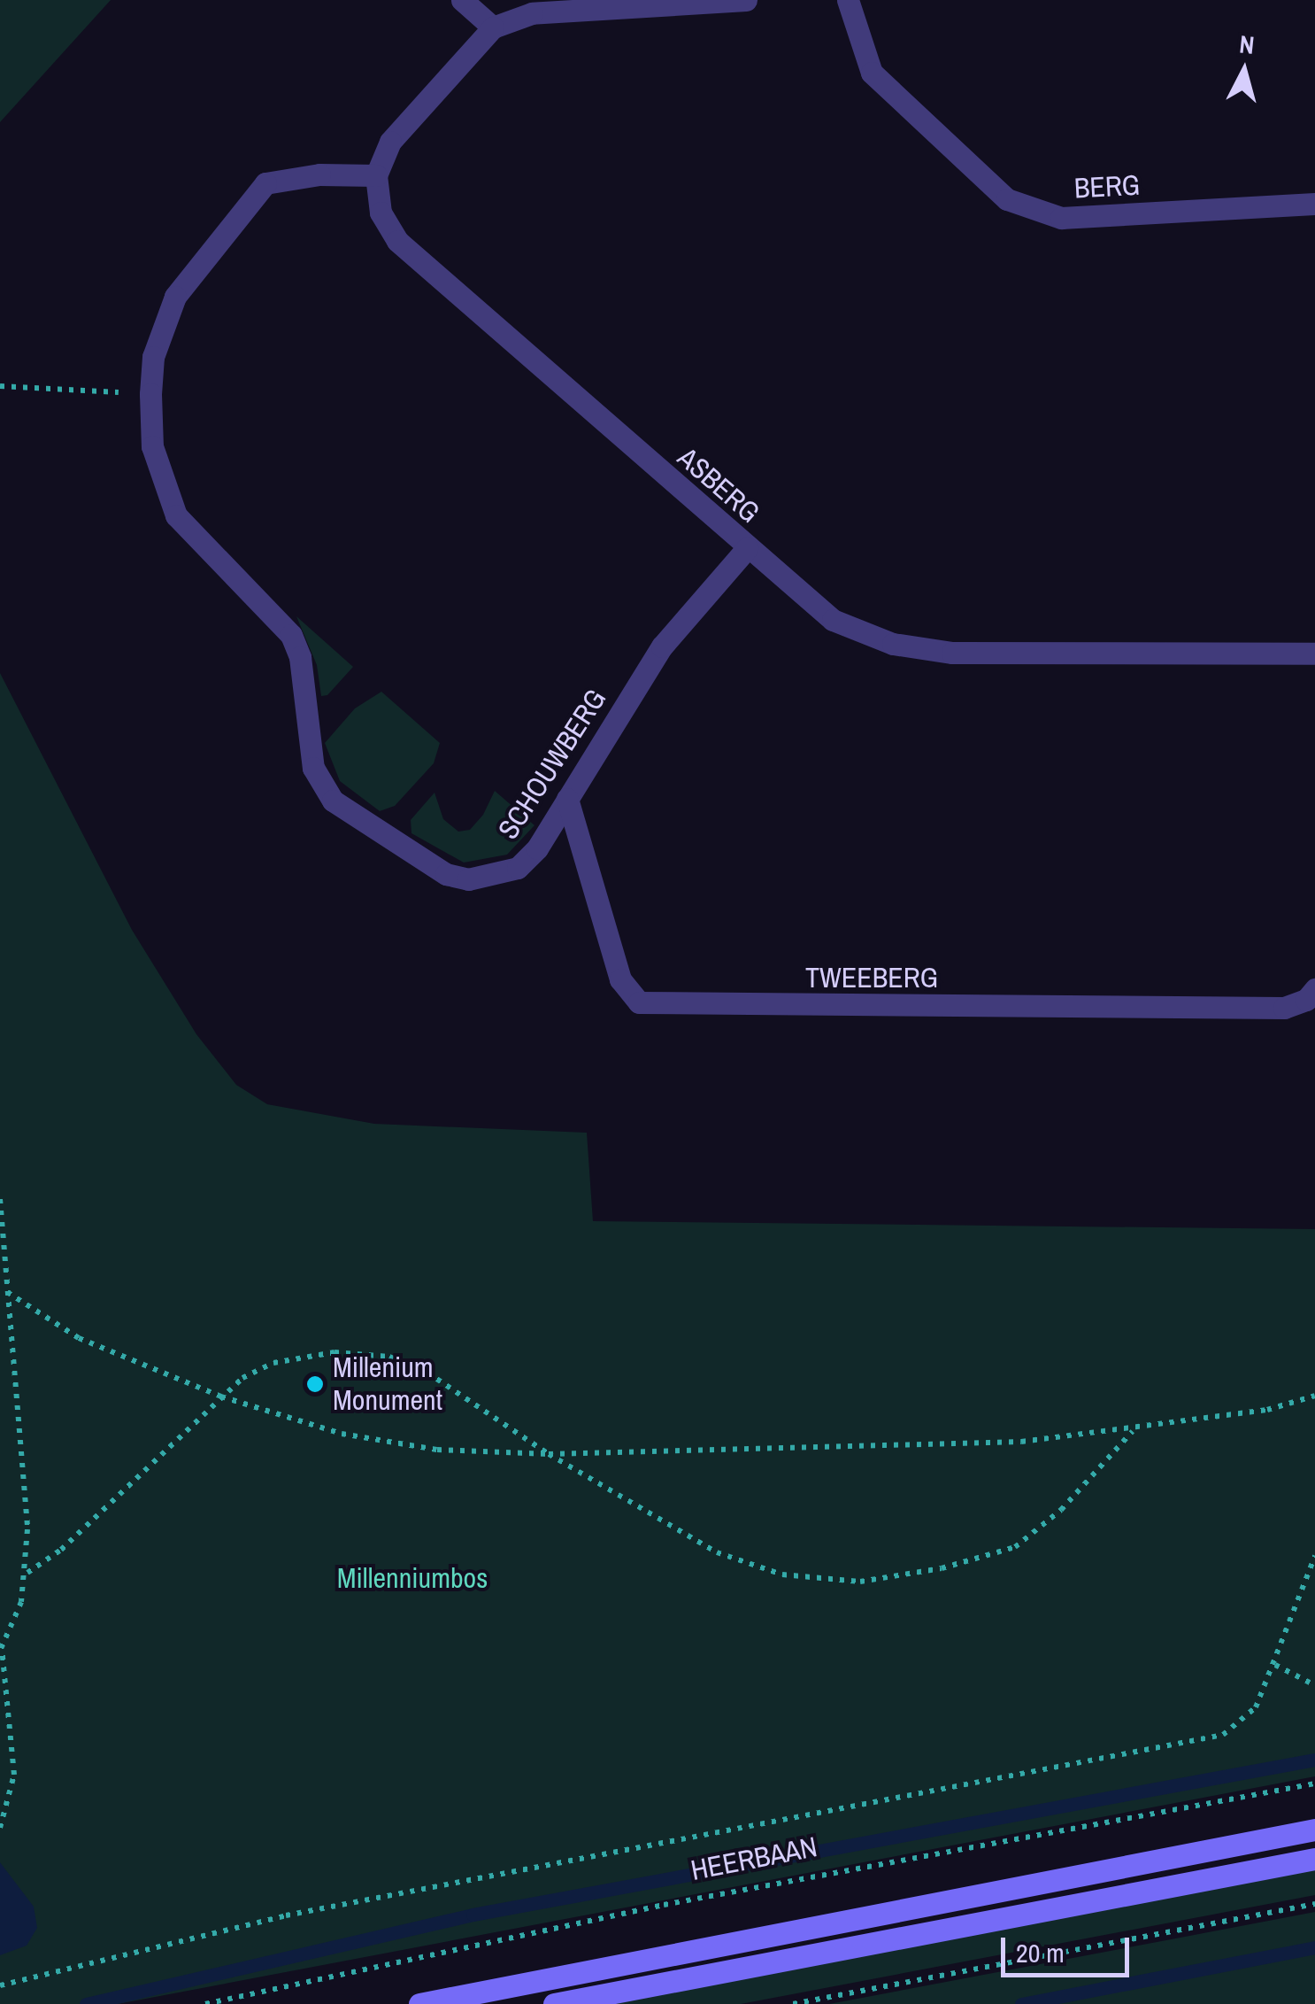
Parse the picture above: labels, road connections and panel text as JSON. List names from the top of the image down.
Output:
{
  "streets": {
    "street": [
      "BERG",
      "ASBERG",
      "SCHOUWBERG",
      "TWEEBERG"
    ],
    "path": ["HEERBAAN"]
  },
  "crossings": [
    ["ASBERG", "SCHOUWBERG"],
    ["SCHOUWBERG", "TWEEBERG"]
  ],
  "parks": ["Millenniumbos"],
  "places": ["Millenium Monument"],
  "scale_bar": "20 m",
  "north": "top"
}
